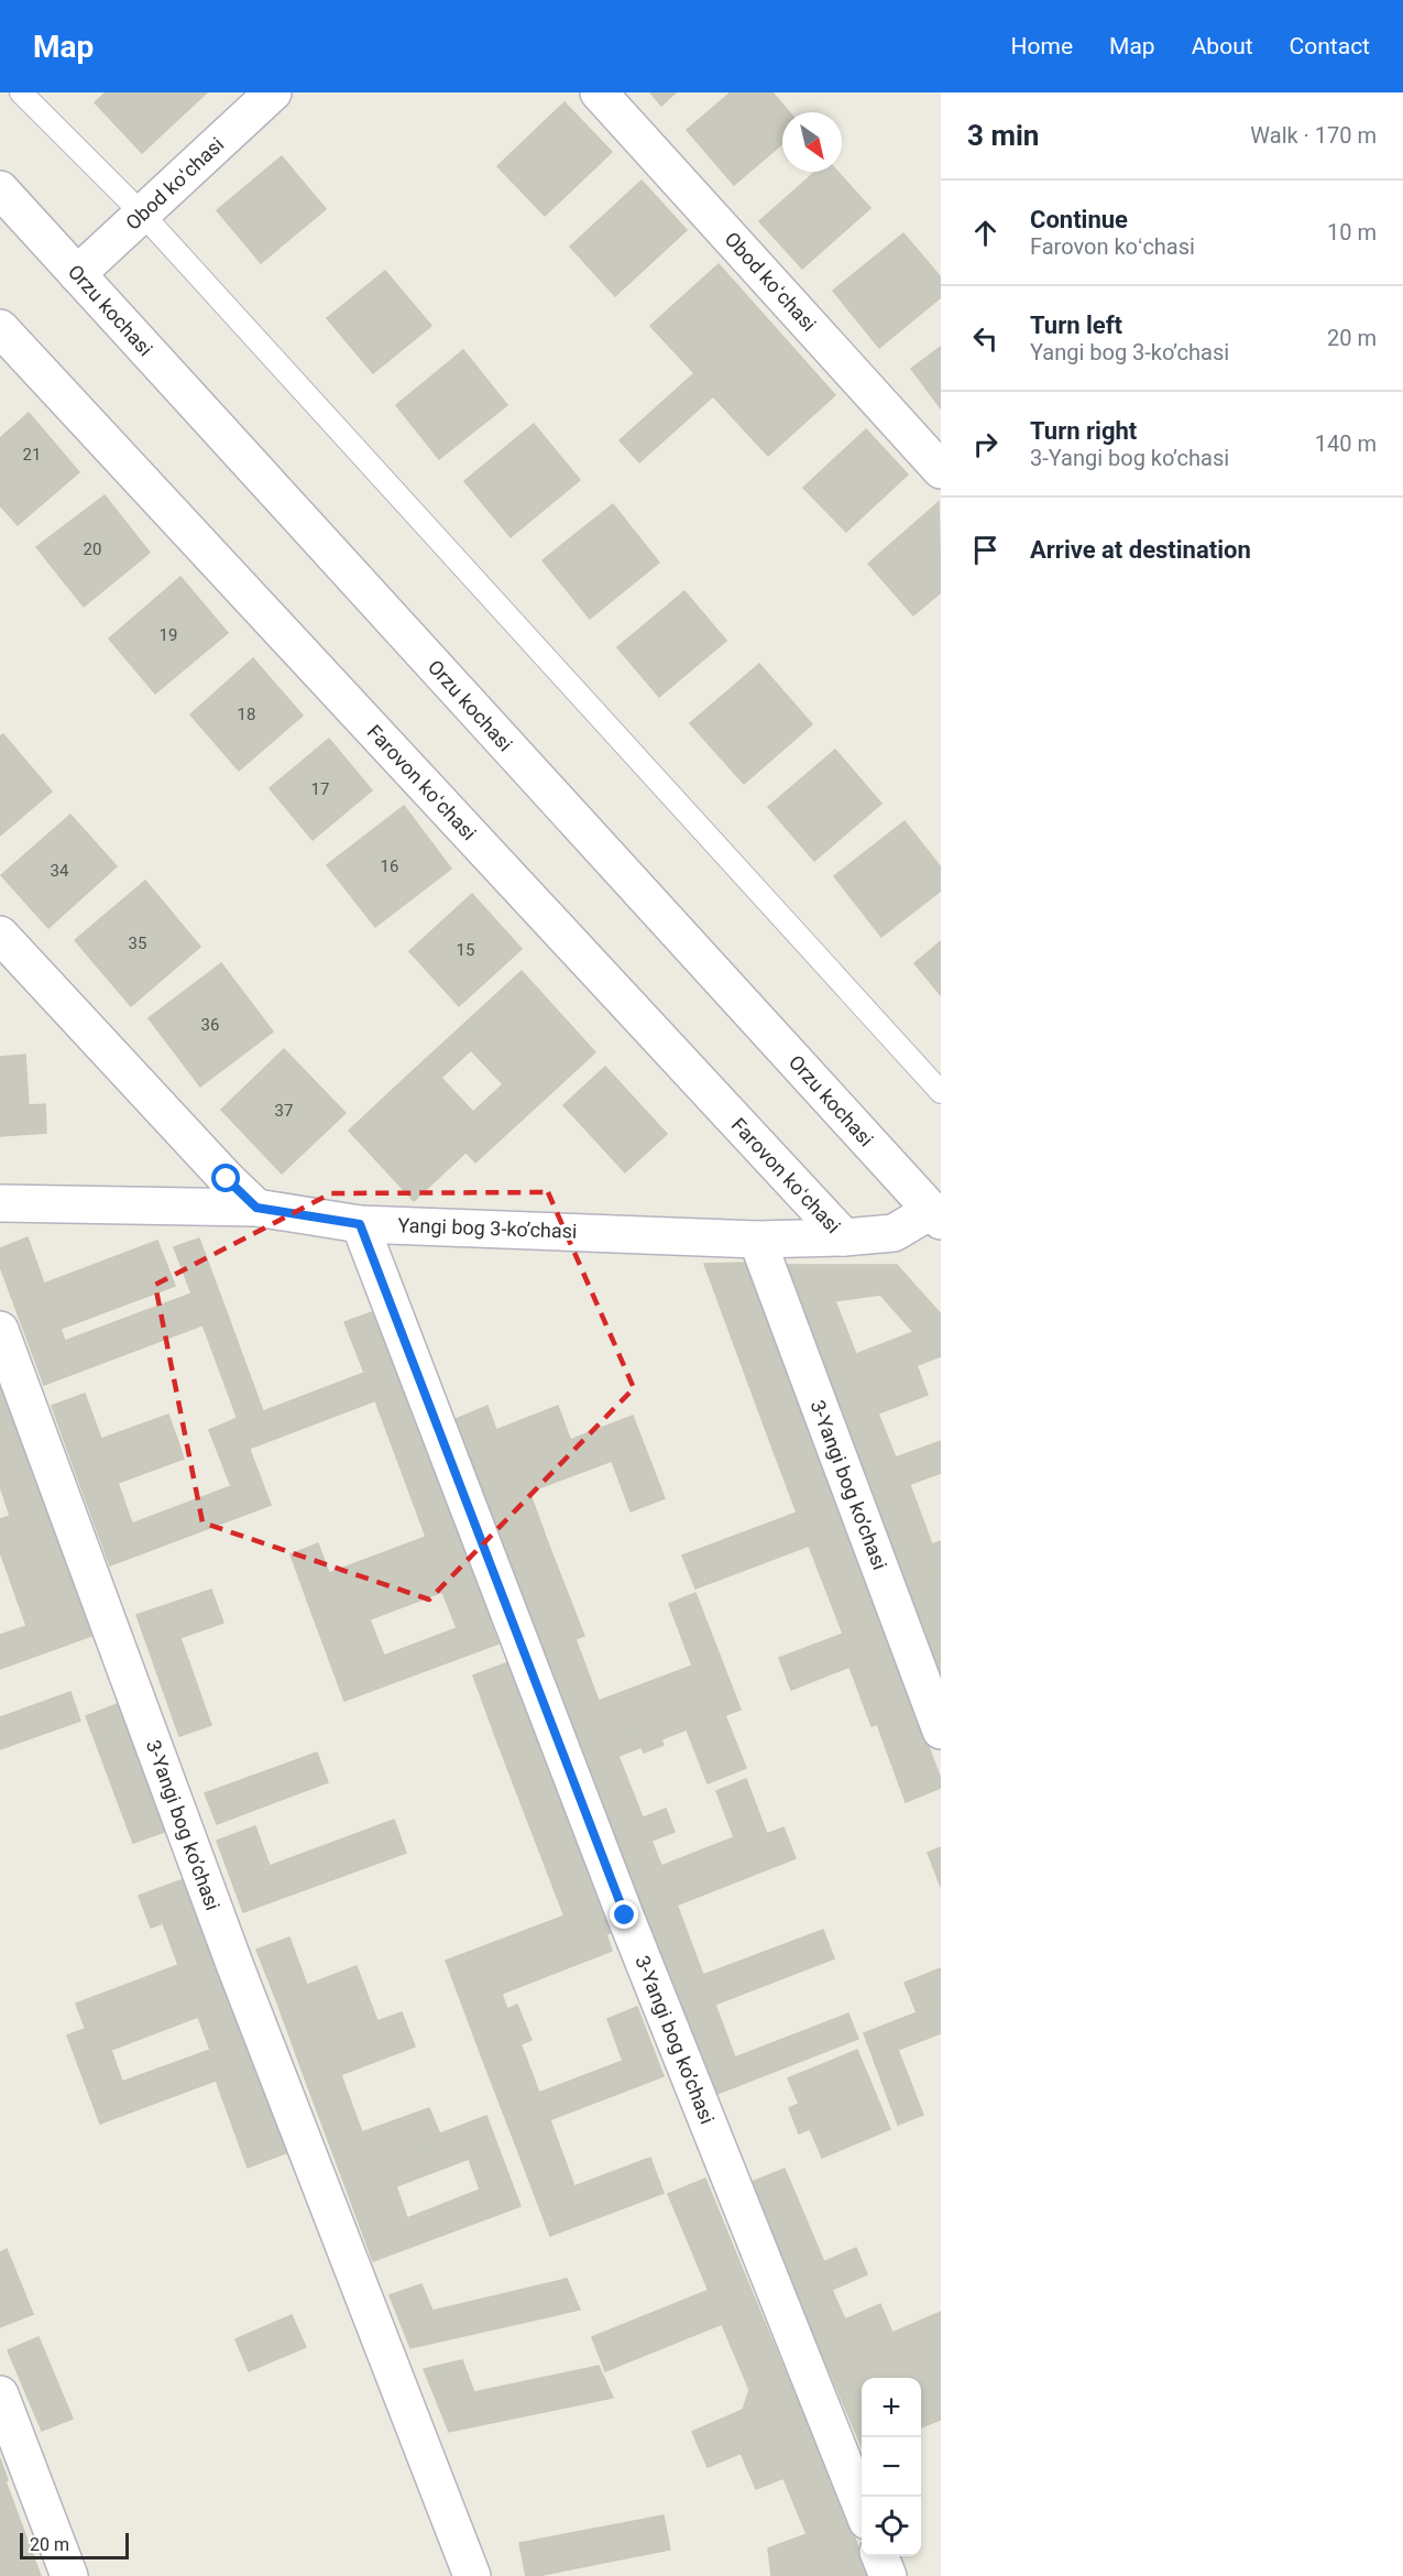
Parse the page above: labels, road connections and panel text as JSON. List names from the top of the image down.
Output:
{
  "streets": {
    "street": [
      "Obod koʻchasi",
      "Orzu kochasi",
      "Farovon koʻchasi",
      "Yangi bog 3-koʼchasi",
      "3-Yangi bog koʼchasi"
    ]
  },
  "crossings": [
    ["Obod koʻchasi", "Orzu kochasi"],
    ["Orzu kochasi", "Yangi bog 3-koʼchasi"],
    ["Farovon koʻchasi", "Yangi bog 3-koʼchasi"],
    ["Yangi bog 3-koʼchasi", "3-Yangi bog koʼchasi"]
  ],
  "house_numbers": [
    "21",
    "20",
    "19",
    "18",
    "17",
    "16",
    "34",
    "35",
    "15",
    "36",
    "37"
  ],
  "scale_bar": "20 m",
  "north": "bottom right",
  "page": {
    "header": "Map",
    "nav": [
      "Home",
      "Map",
      "About",
      "Contact"
    ],
    "heading": ["3 min", "Walk · 170 m"],
    "list": [
      ["Continue", "Farovon koʻchasi", "10 m"],
      ["Turn left", "Yangi bog 3-koʼchasi", "20 m"],
      ["Turn right", "3-Yangi bog koʼchasi", "140 m"],
      "Arrive at destination"
    ],
    "map_buttons": ["+", "−"],
    "scale": "20 m"
  }
}
